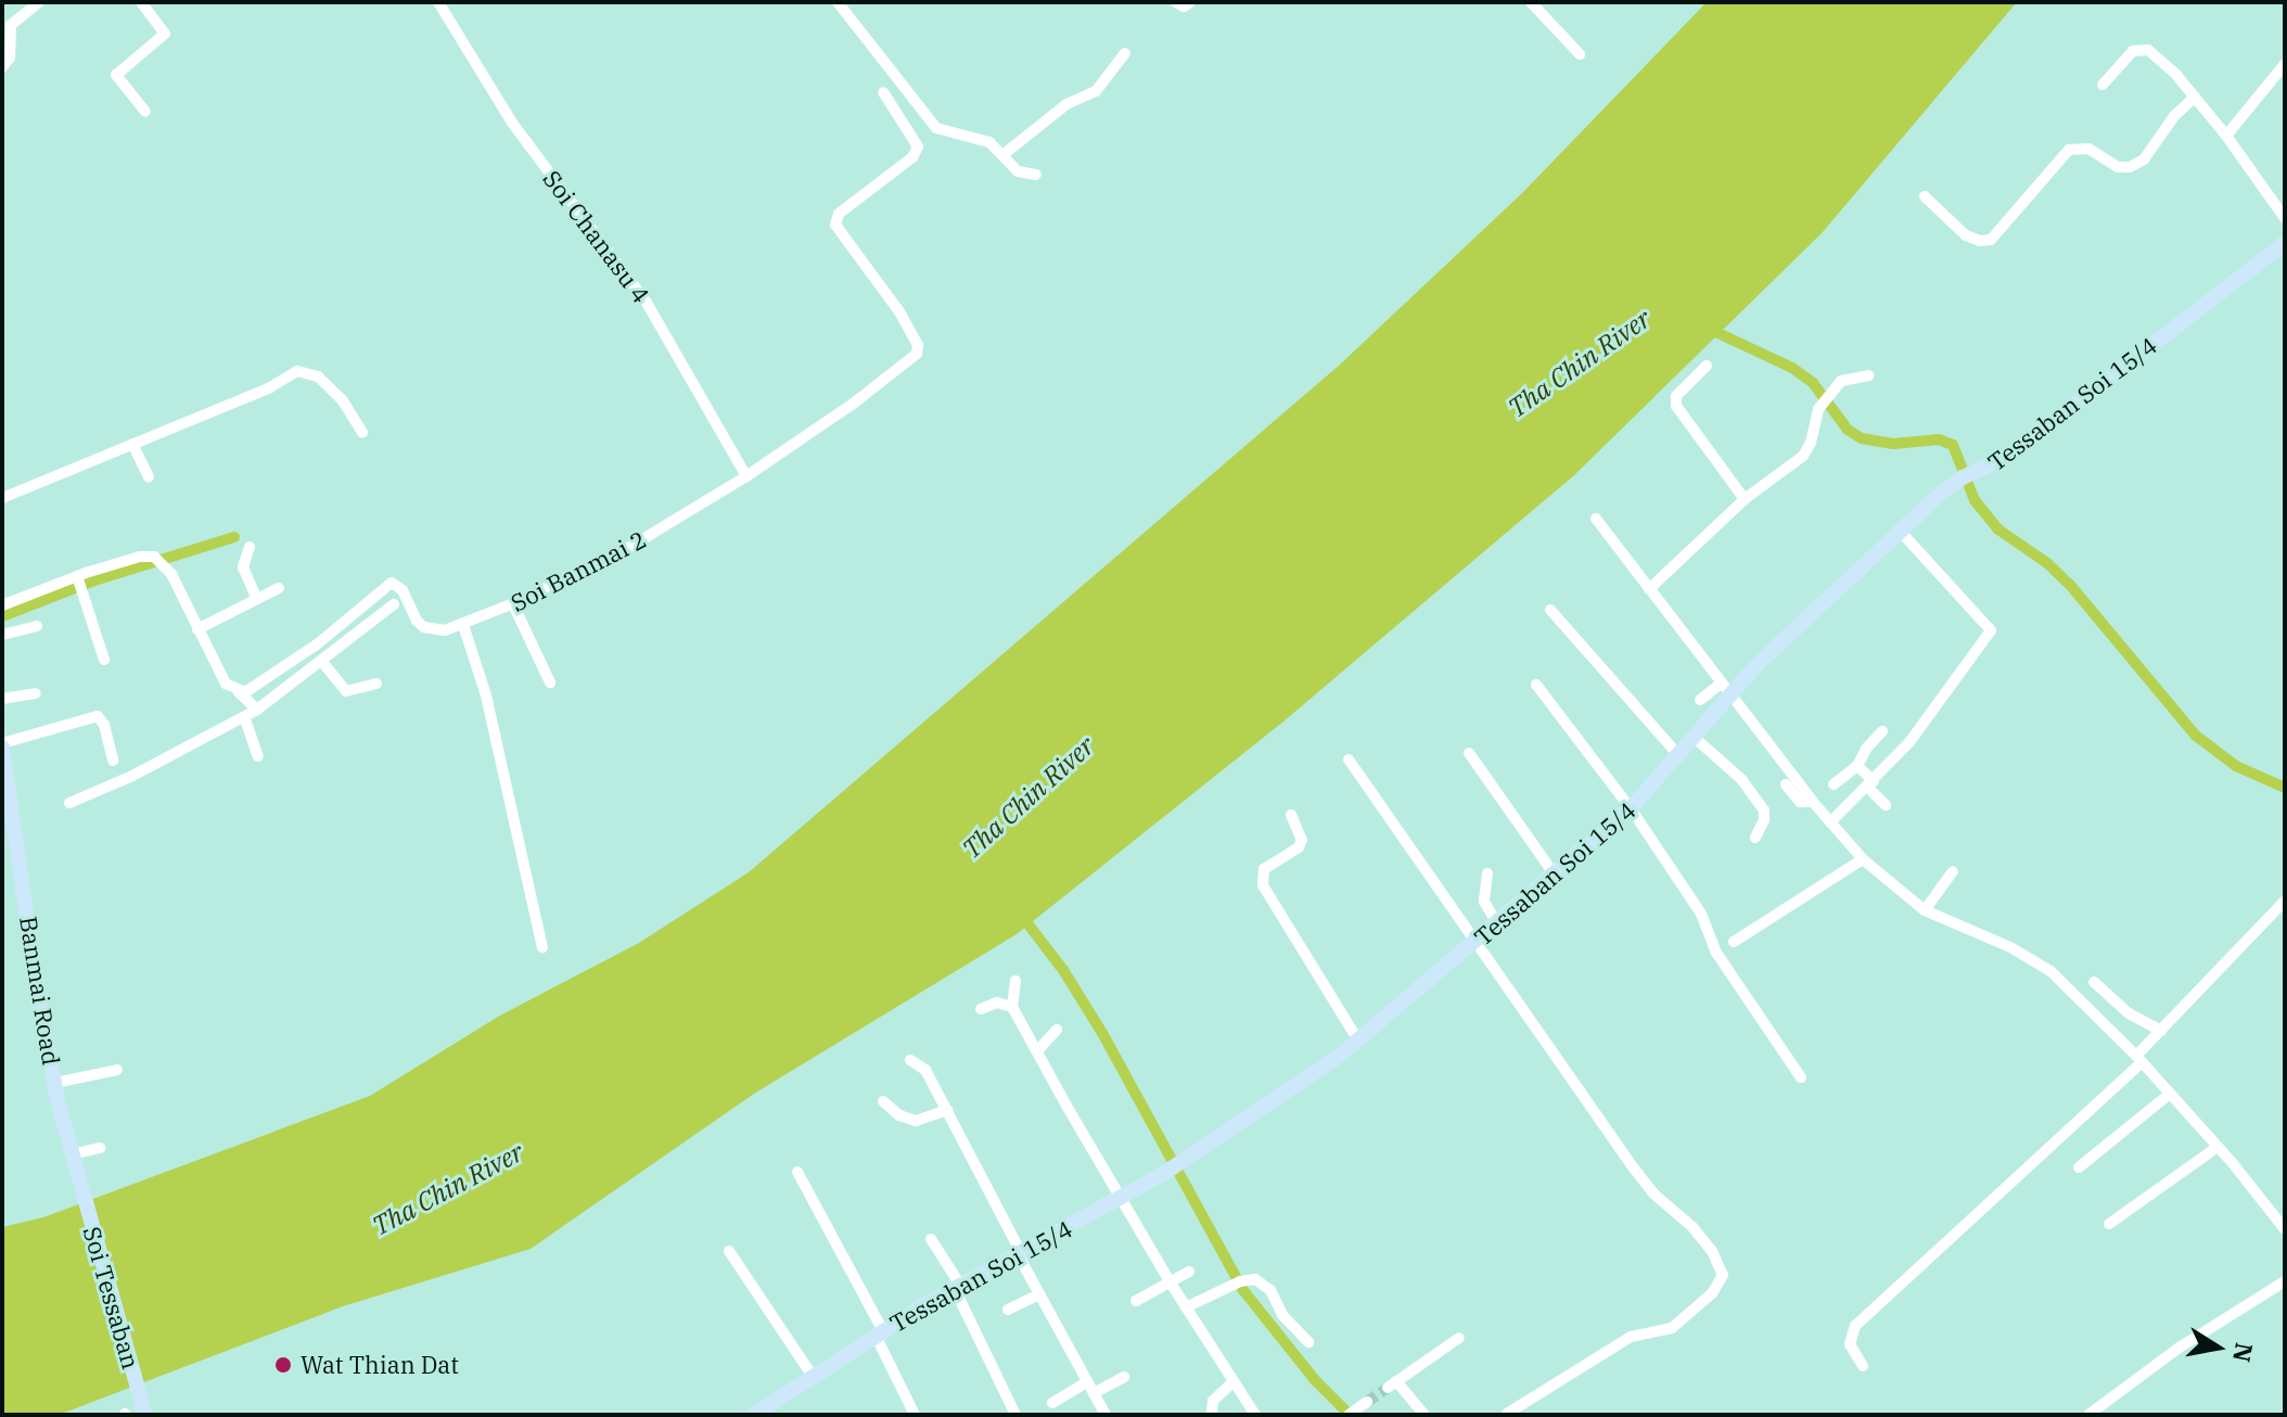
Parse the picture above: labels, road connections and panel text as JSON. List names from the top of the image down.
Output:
{
  "streets": {
    "street": [
      "Soi Chanasu 4",
      "Tessaban Soi 15/4",
      "Soi Banmai 2",
      "Banmai Road",
      "Soi Tessaban"
    ]
  },
  "crossings": [
    ["Soi Chanasu 4", "Soi Banmai 2"],
    ["Banmai Road", "Soi Tessaban"]
  ],
  "water": ["Tha Chin River"],
  "places": ["Wat Thian Dat"],
  "north": "right"
}
